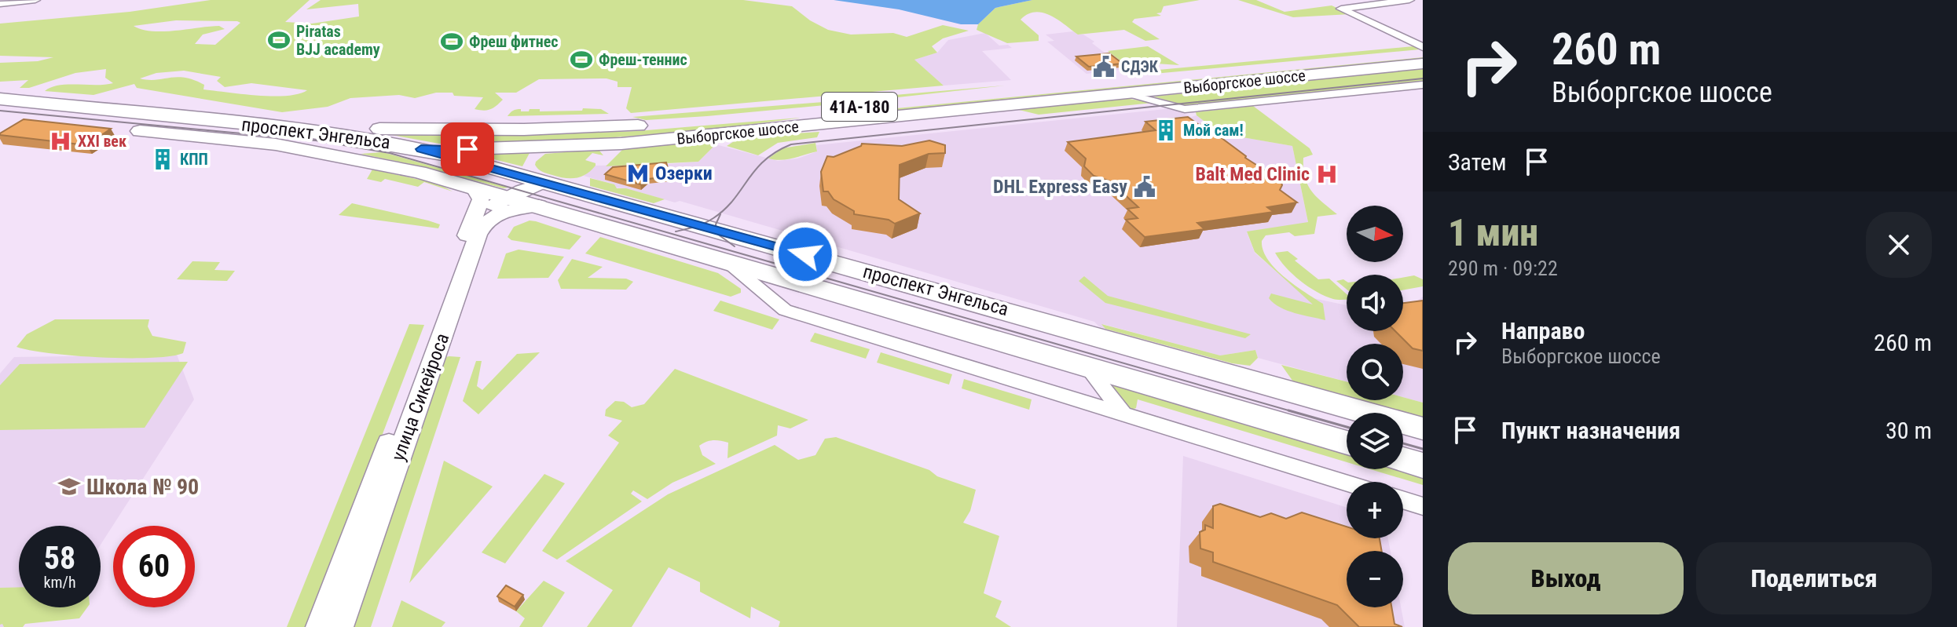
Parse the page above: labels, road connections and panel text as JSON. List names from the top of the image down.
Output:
{
  "streets": {
    "main road": ["Выборгское шоссе", "41А-180", "проспект Энгельса"],
    "street": ["улица Сикейроса"]
  },
  "crossings": [
    ["Выборгское шоссе", "проспект Энгельса"],
    ["проспект Энгельса", "улица Сикейроса"]
  ],
  "places": {
    "sports": ["Piratas BJJ academy", "Фреш фитнес", "Фреш-теннис"],
    "public building": ["СДЭК", "DHL Express Easy"],
    "building": ["Мой сам!", "КПП"],
    "hospital": ["XXI век", "Balt Med Clinic"],
    "metro station": ["Озерки"],
    "school or university": ["Школа № 90"]
  },
  "north": "right",
  "page": {
    "turn": ["260 m", "Выборгское шоссе"],
    "then": "Затем",
    "heading": ["1 мин", "290 m · 09:22"],
    "map_buttons": ["+", "−"],
    "list": [
      {
        "name": "Направо",
        "note": "Выборгское шоссе",
        "value": "260 m"
      },
      {
        "name": "Пункт назначения",
        "value": "30 m"
      }
    ],
    "speed": "58 km/h",
    "limit": "60",
    "buttons": ["Выход", "Поделиться"]
  }
}
